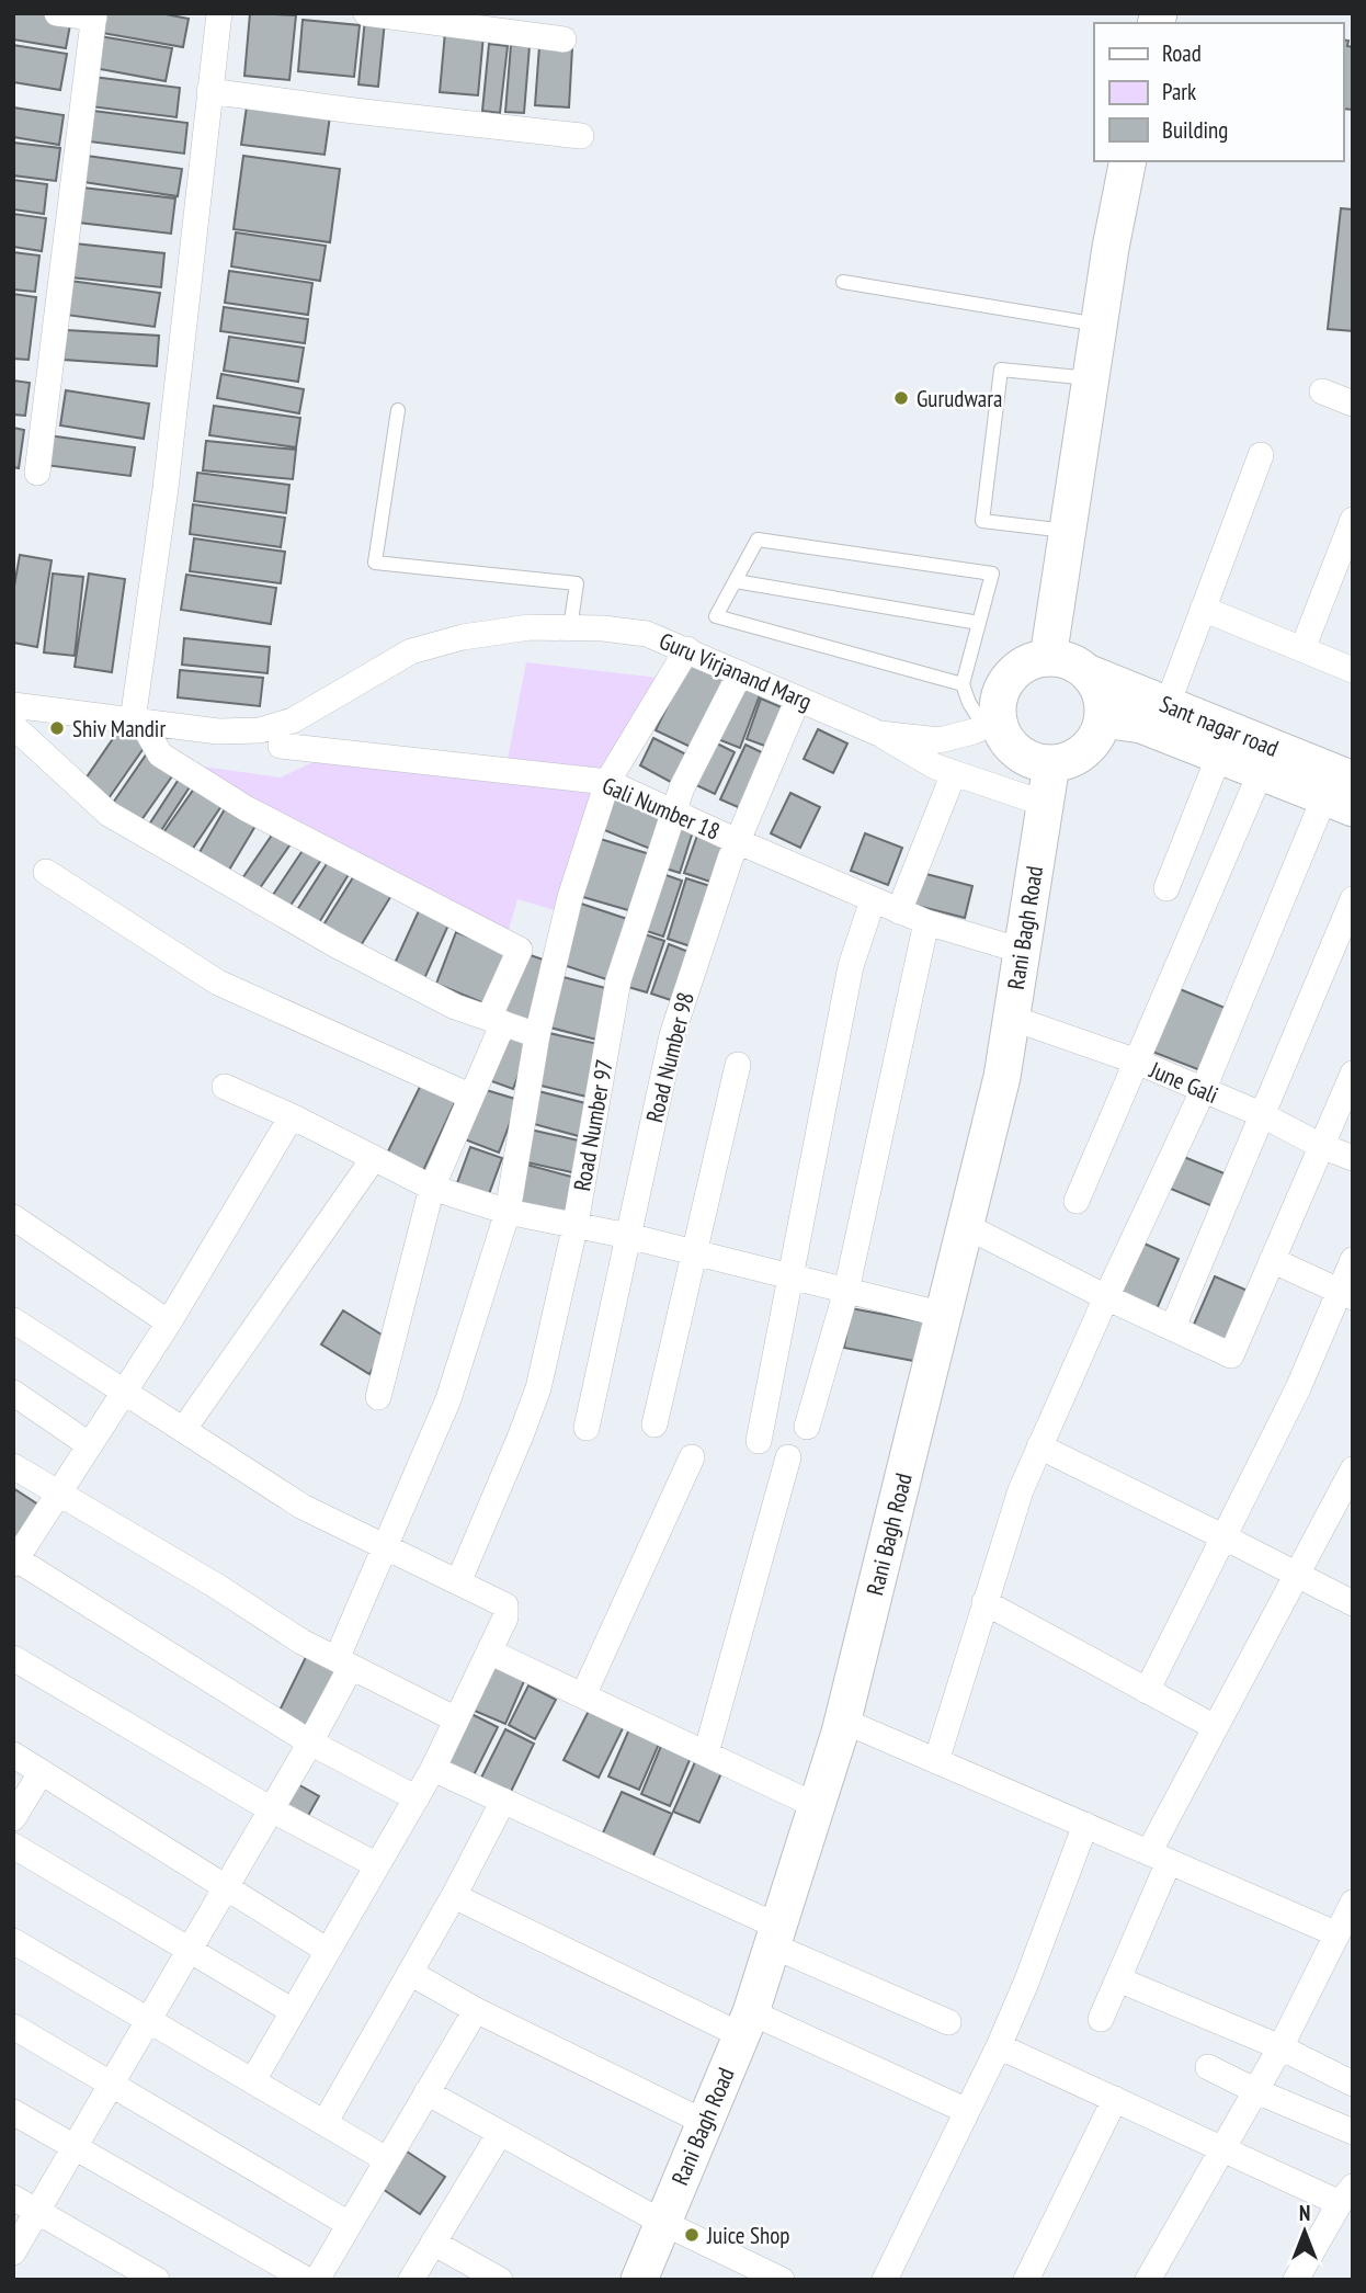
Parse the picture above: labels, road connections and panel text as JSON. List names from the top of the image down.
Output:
{
  "streets": {
    "street": [
      "Guru Virjanand Marg",
      "Sant nagar road",
      "Gali Number 18",
      "Rani Bagh Road",
      "Road Number 98",
      "June Gali",
      "Road Number 97"
    ]
  },
  "crossings": [
    ["Guru Virjanand Marg", "Sant nagar road"],
    ["Guru Virjanand Marg", "Rani Bagh Road"],
    ["Guru Virjanand Marg", "Road Number 98"],
    ["Guru Virjanand Marg", "Road Number 97"],
    ["Sant nagar road", "Rani Bagh Road"],
    ["Gali Number 18", "Rani Bagh Road"],
    ["Gali Number 18", "Road Number 98"],
    ["Gali Number 18", "Road Number 97"],
    ["Rani Bagh Road", "June Gali"]
  ],
  "places": ["Gurudwara", "Shiv Mandir", "Juice Shop"],
  "legend": ["Road", "Park", "Building"],
  "north": "top"
}
